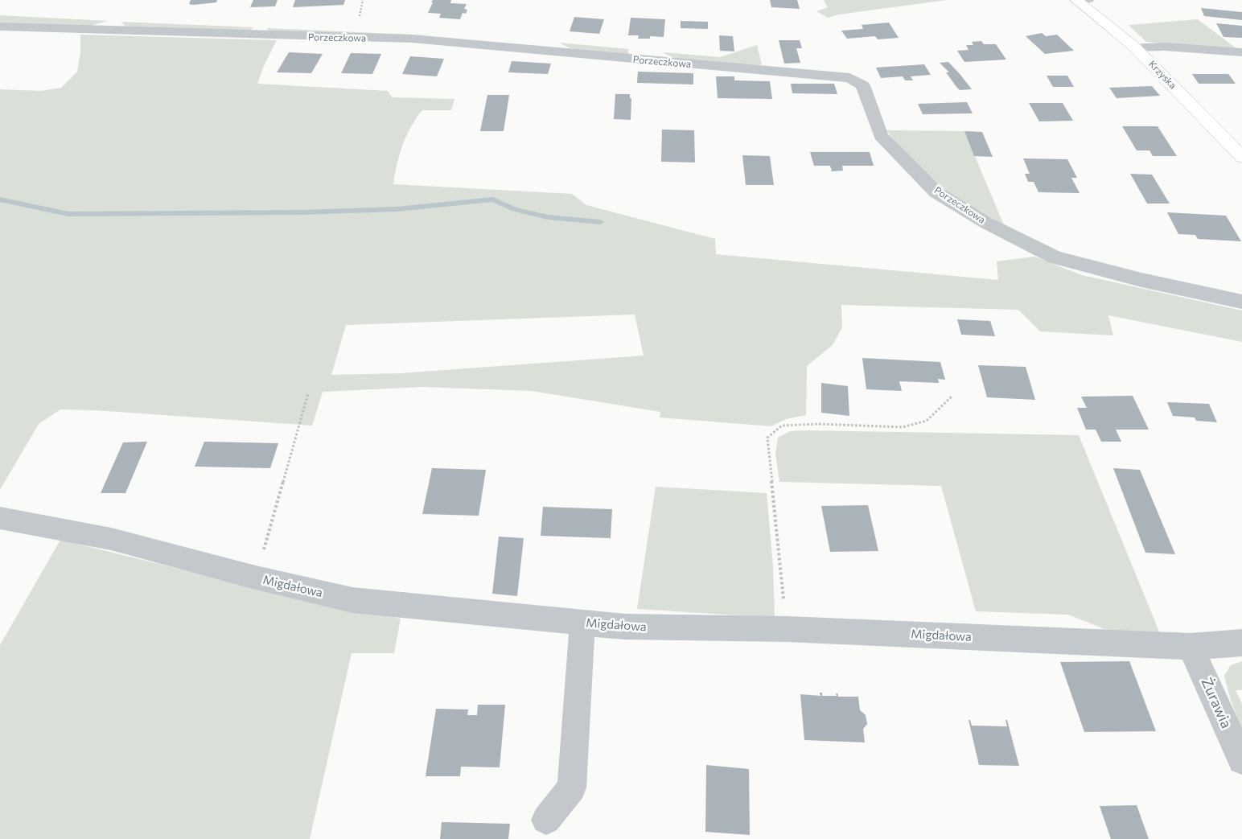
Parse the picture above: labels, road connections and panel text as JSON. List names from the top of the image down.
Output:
{
  "streets": {
    "street": [
      "Porzeczkowa",
      "Krzyska",
      "Migdałowa",
      "Żurawia"
    ]
  },
  "crossings": [
    ["Migdałowa", "Żurawia"]
  ]
}
